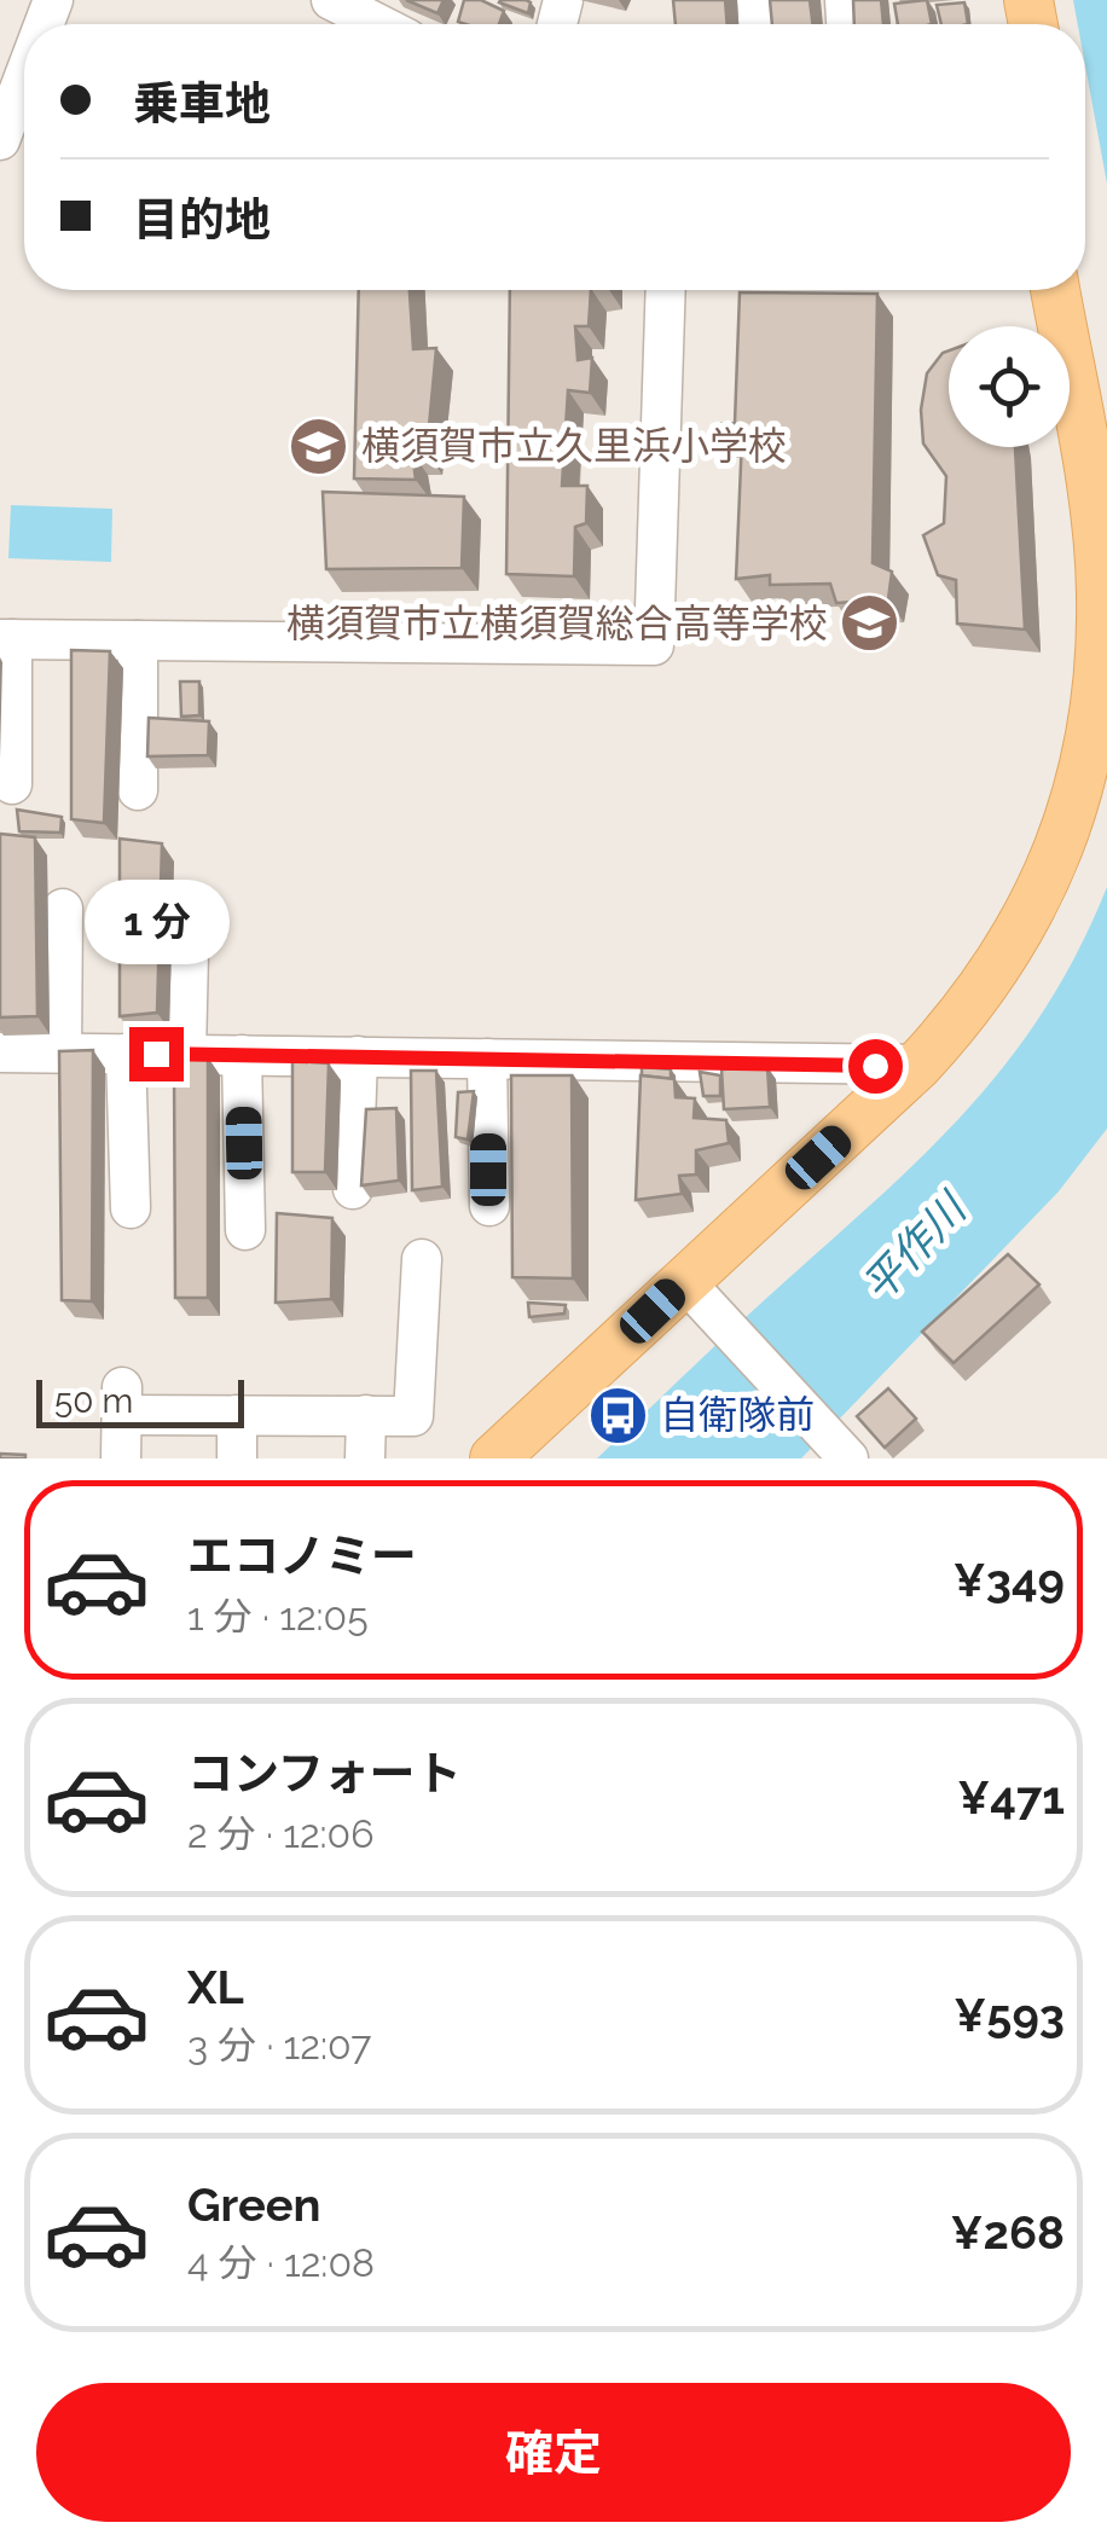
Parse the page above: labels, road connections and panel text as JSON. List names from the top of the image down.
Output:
{
  "water": ["平作川"],
  "places": {
    "school or university": ["横須賀市立久里浜小学校", "横須賀市立横須賀総合高等学校"],
    "bus stop": ["自衛隊前"]
  },
  "scale_bar": "50 m",
  "page": {
    "banner": ["乗車地", "目的地"],
    "bubble": "1 分",
    "scale": "50 m",
    "list": [
      {
        "name": "エコノミー",
        "note": "1 分 · 12:05",
        "value": "¥349"
      },
      {
        "name": "コンフォート",
        "note": "2 分 · 12:06",
        "value": "¥471"
      },
      {
        "name": "XL",
        "note": "3 分 · 12:07",
        "value": "¥593"
      },
      {
        "name": "Green",
        "note": "4 分 · 12:08",
        "value": "¥268"
      }
    ],
    "buttons": "確定"
  }
}
